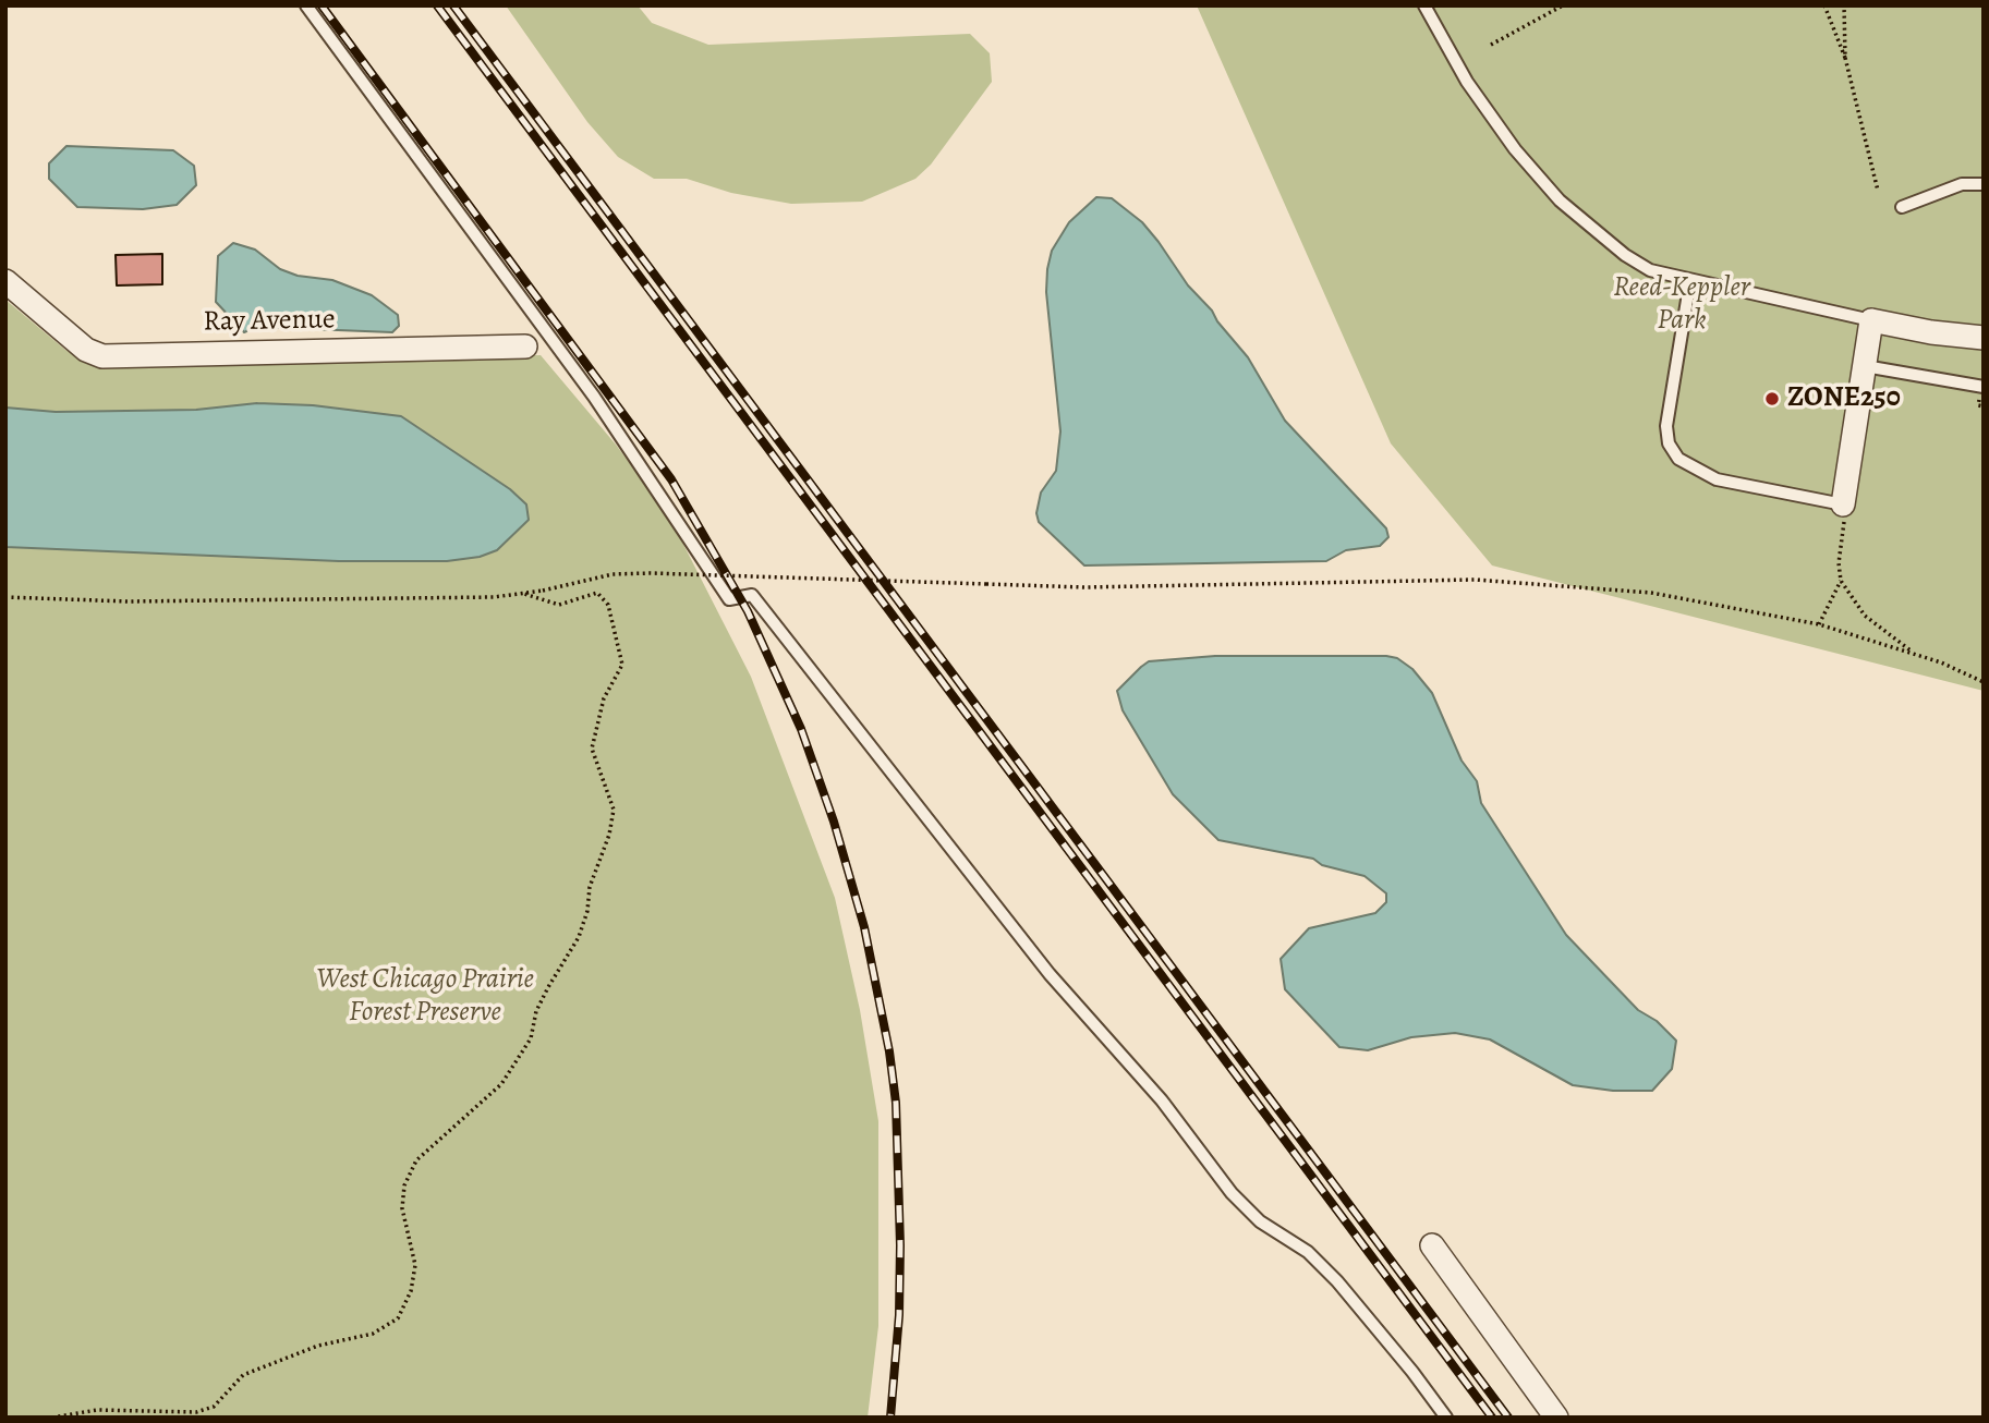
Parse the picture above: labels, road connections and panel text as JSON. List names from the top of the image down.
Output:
{
  "streets": {
    "street": ["Ray Avenue"]
  },
  "parks": ["Reed-Keppler Park", "West Chicago Prairie Forest Preserve"],
  "places": ["ZONE250"]
}
